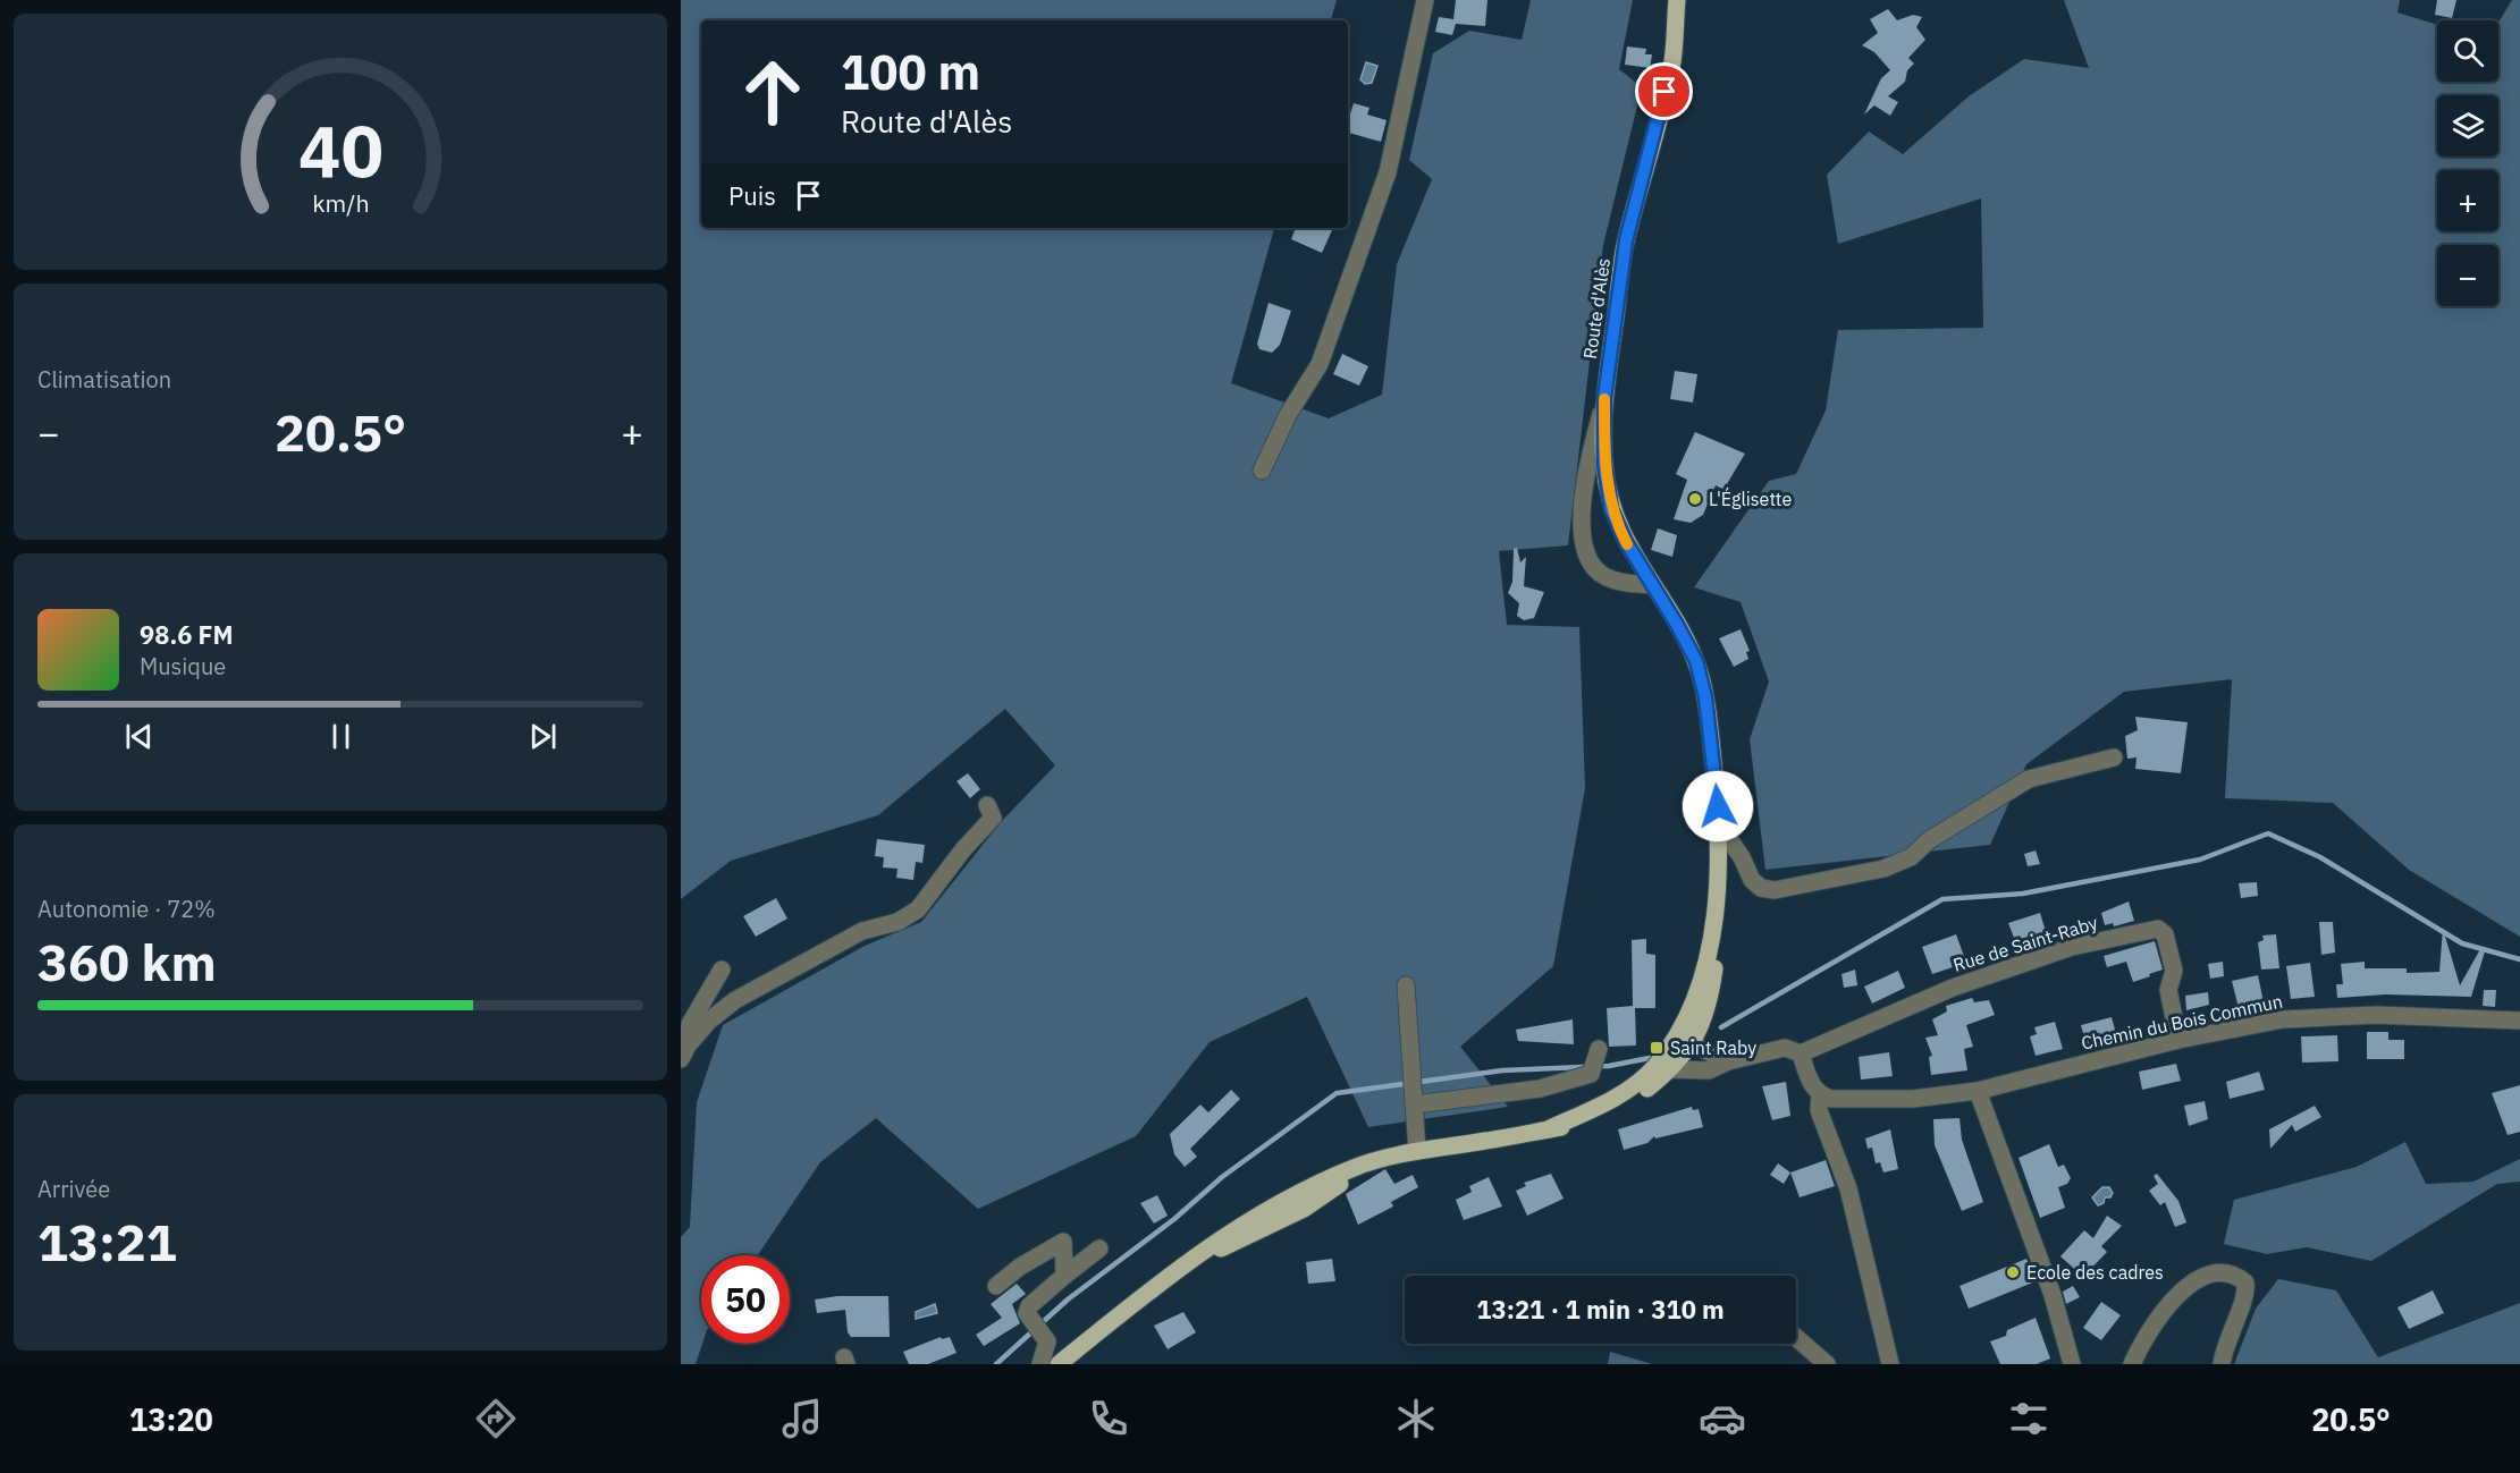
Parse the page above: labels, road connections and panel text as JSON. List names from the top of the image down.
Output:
{
  "streets": {
    "main road": ["Route d'Alès"],
    "street": ["Rue de Saint-Raby", "Chemin du Bois Commun"]
  },
  "crossings": [
    ["Rue de Saint-Raby", "Chemin du Bois Commun"]
  ],
  "places": {
    "other": ["L'Églisette", "Ecole des cadres"],
    "transit": ["Saint Raby"]
  },
  "page": {
    "map_buttons": ["+", "−"],
    "turn": ["100 m", "Route d'Alès"],
    "then": "Puis",
    "tile": [
      "Climatisation",
      ["Autonomie · 72%", "360 km"],
      ["Arrivée", "13:21"]
    ],
    "heat": ["−", "20.5°", "+"],
    "song": ["98.6 FM", "Musique"],
    "limit": "50",
    "trip": "13:21 · 1 min · 310 m",
    "tabs": ["13:20", "20.5°"],
    "gauge": ["40", "km/h"]
  }
}
